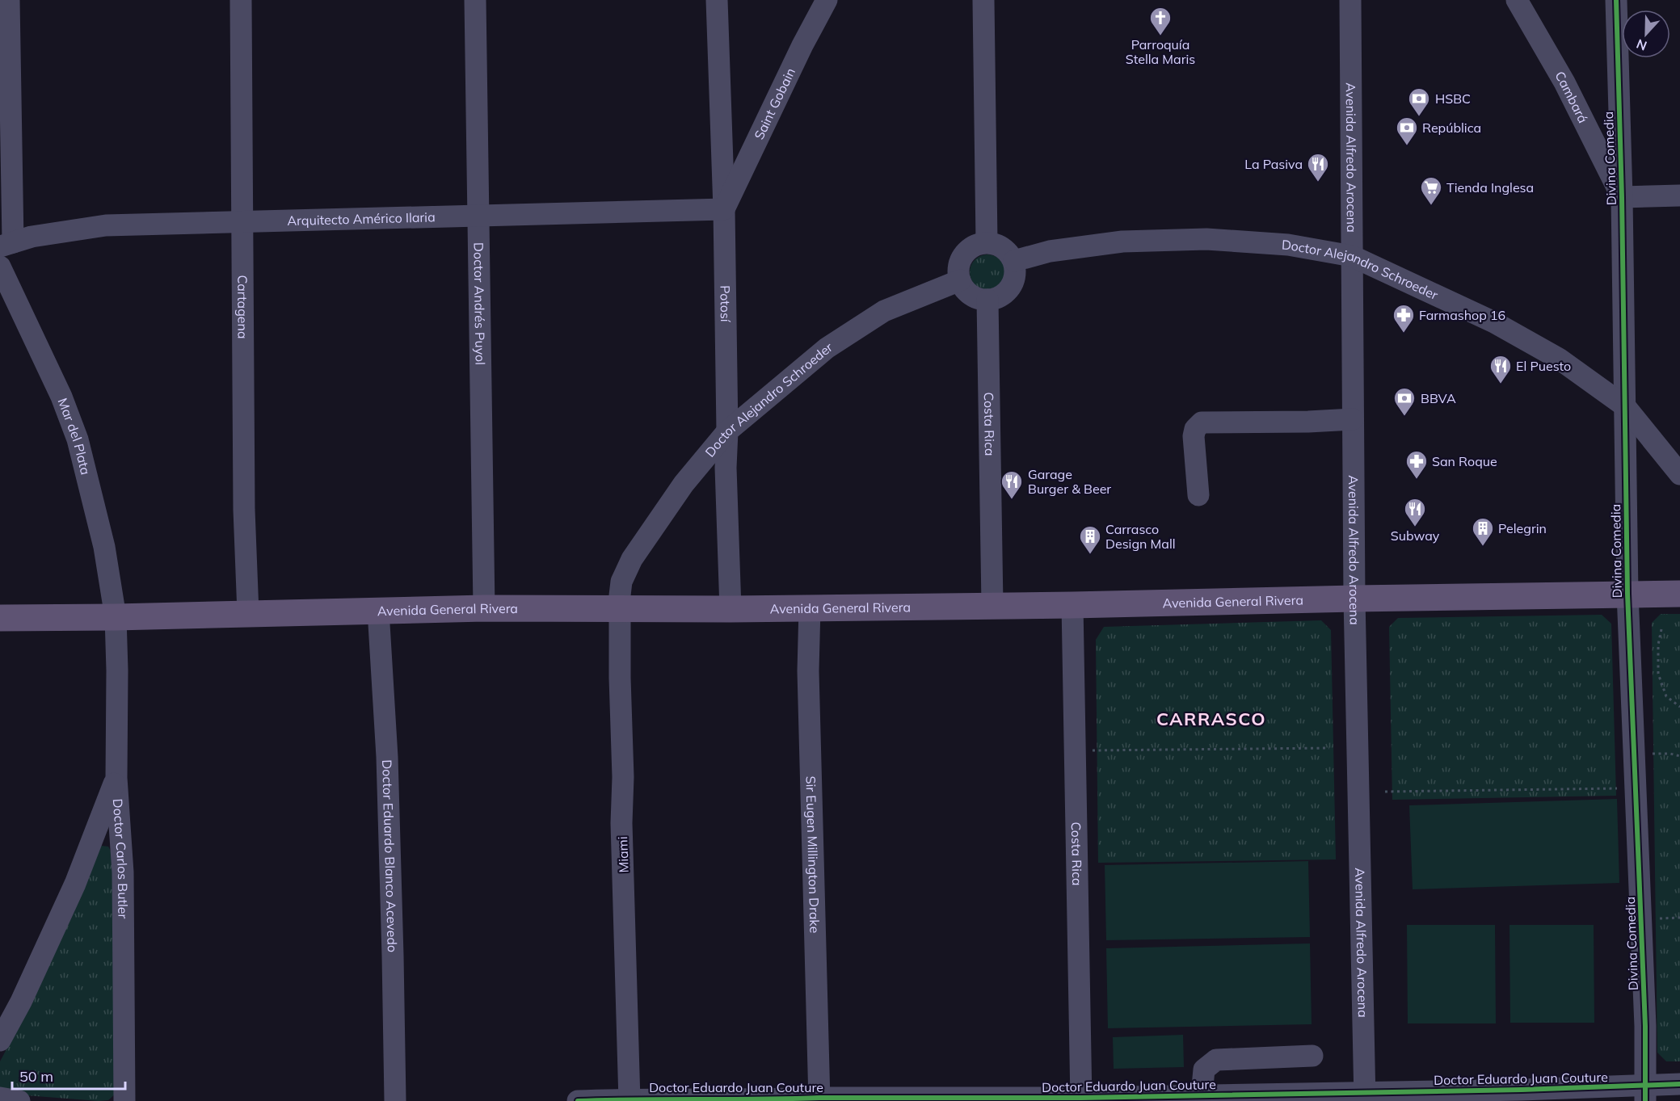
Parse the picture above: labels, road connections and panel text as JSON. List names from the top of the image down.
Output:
{
  "streets": {
    "main road": ["Avenida General Rivera"],
    "street": [
      "Cambará",
      "Saint Gobain",
      "Avenida Alfredo Arocena",
      "Divina Comedia",
      "Arquitecto Américo Ilaria",
      "Doctor Alejandro Schroeder",
      "Doctor Andrés Puyol",
      "Potosí",
      "Cartagena",
      "Costa Rica",
      "Mar del Plata",
      "Sir Eugen Millington Drake",
      "Miami",
      "Doctor Eduardo Blanco Acevedo",
      "Doctor Carlos Butler",
      "Doctor Eduardo Juan Couture"
    ]
  },
  "crossings": [
    ["Cambará", "Divina Comedia"],
    ["Saint Gobain", "Arquitecto Américo Ilaria"],
    ["Saint Gobain", "Potosí"],
    ["Avenida Alfredo Arocena", "Doctor Alejandro Schroeder"],
    ["Avenida Alfredo Arocena", "Avenida General Rivera"],
    ["Avenida Alfredo Arocena", "Doctor Eduardo Juan Couture"],
    ["Divina Comedia", "Doctor Alejandro Schroeder"],
    ["Divina Comedia", "Avenida General Rivera"],
    ["Divina Comedia", "Doctor Eduardo Juan Couture"],
    ["Arquitecto Américo Ilaria", "Doctor Andrés Puyol"],
    ["Arquitecto Américo Ilaria", "Potosí"],
    ["Arquitecto Américo Ilaria", "Cartagena"],
    ["Doctor Alejandro Schroeder", "Potosí"],
    ["Doctor Alejandro Schroeder", "Costa Rica"],
    ["Doctor Alejandro Schroeder", "Avenida General Rivera"],
    ["Doctor Alejandro Schroeder", "Miami"],
    ["Doctor Andrés Puyol", "Avenida General Rivera"],
    ["Potosí", "Avenida General Rivera"],
    ["Cartagena", "Avenida General Rivera"],
    ["Costa Rica", "Avenida General Rivera"],
    ["Costa Rica", "Doctor Eduardo Juan Couture"],
    ["Mar del Plata", "Avenida General Rivera"],
    ["Mar del Plata", "Doctor Carlos Butler"],
    ["Avenida General Rivera", "Sir Eugen Millington Drake"],
    ["Avenida General Rivera", "Miami"],
    ["Avenida General Rivera", "Doctor Eduardo Blanco Acevedo"],
    ["Avenida General Rivera", "Doctor Carlos Butler"],
    ["Sir Eugen Millington Drake", "Doctor Eduardo Juan Couture"],
    ["Miami", "Doctor Eduardo Juan Couture"]
  ],
  "districts": ["CARRASCO"],
  "places": {
    "church": ["Parroquía Stella Maris"],
    "bank": ["HSBC", "República", "BBVA"],
    "restaurant": [
      "La Pasiva",
      "El Puesto",
      "Garage Burger & Beer",
      "Subway"
    ],
    "supermarket": ["Tienda Inglesa"],
    "pharmacy": ["Farmashop 16", "San Roque"],
    "building": ["Pelegrin", "Carrasco Design Mall"]
  },
  "scale_bar": "50 m",
  "north": "bottom"
}
